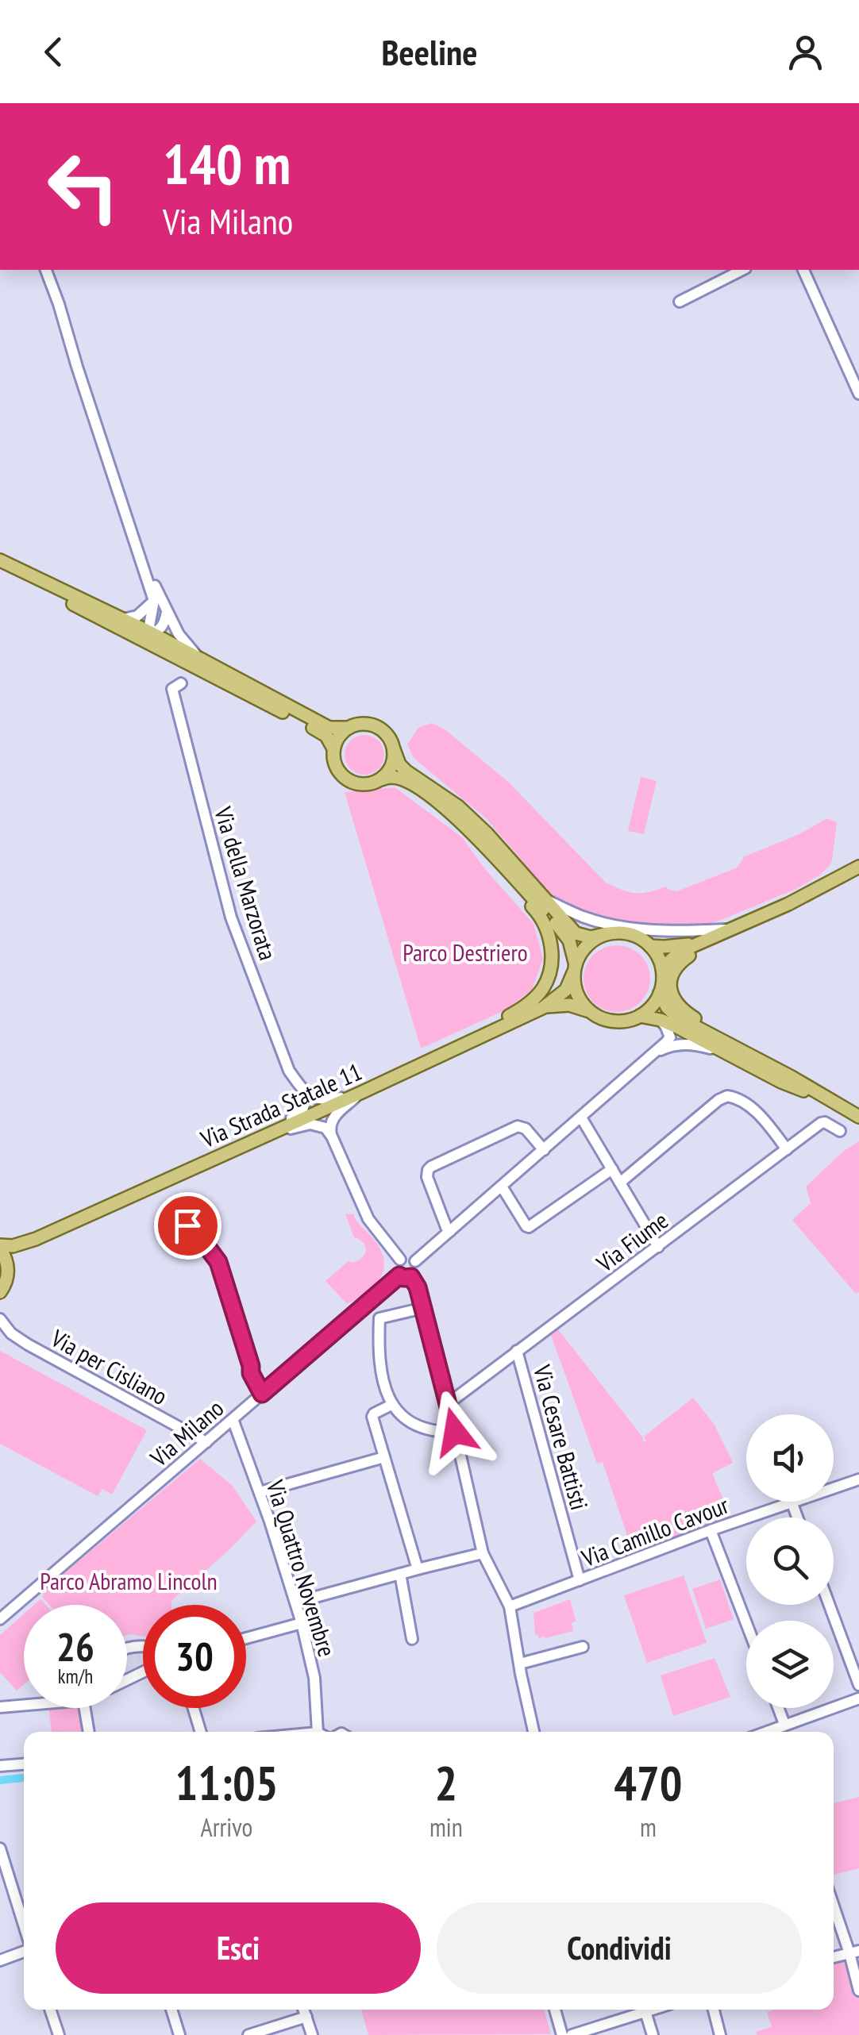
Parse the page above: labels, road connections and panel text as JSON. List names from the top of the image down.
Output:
{
  "streets": {
    "main road": ["Via Strada Statale 11"],
    "street": [
      "Via della Marzorata",
      "Via Fiume",
      "Via per Cisliano",
      "Via Milano",
      "Via Cesare Battisti",
      "Via Camillo Cavour",
      "Via Quattro Novembre"
    ]
  },
  "crossings": [
    ["Via Fiume", "Via Cesare Battisti"],
    ["Via per Cisliano", "Via Milano"],
    ["Via Milano", "Via Quattro Novembre"],
    ["Via Cesare Battisti", "Via Camillo Cavour"]
  ],
  "parks": ["Parco Destriero", "Parco Abramo Lincoln"],
  "page": {
    "header": "Beeline",
    "turn": ["140 m", "Via Milano"],
    "speed": "26 km/h",
    "limit": "30",
    "eta": [
      "11:05",
      "Arrivo",
      "2",
      "min",
      "470",
      "m"
    ],
    "buttons": ["Esci", "Condividi"]
  }
}
